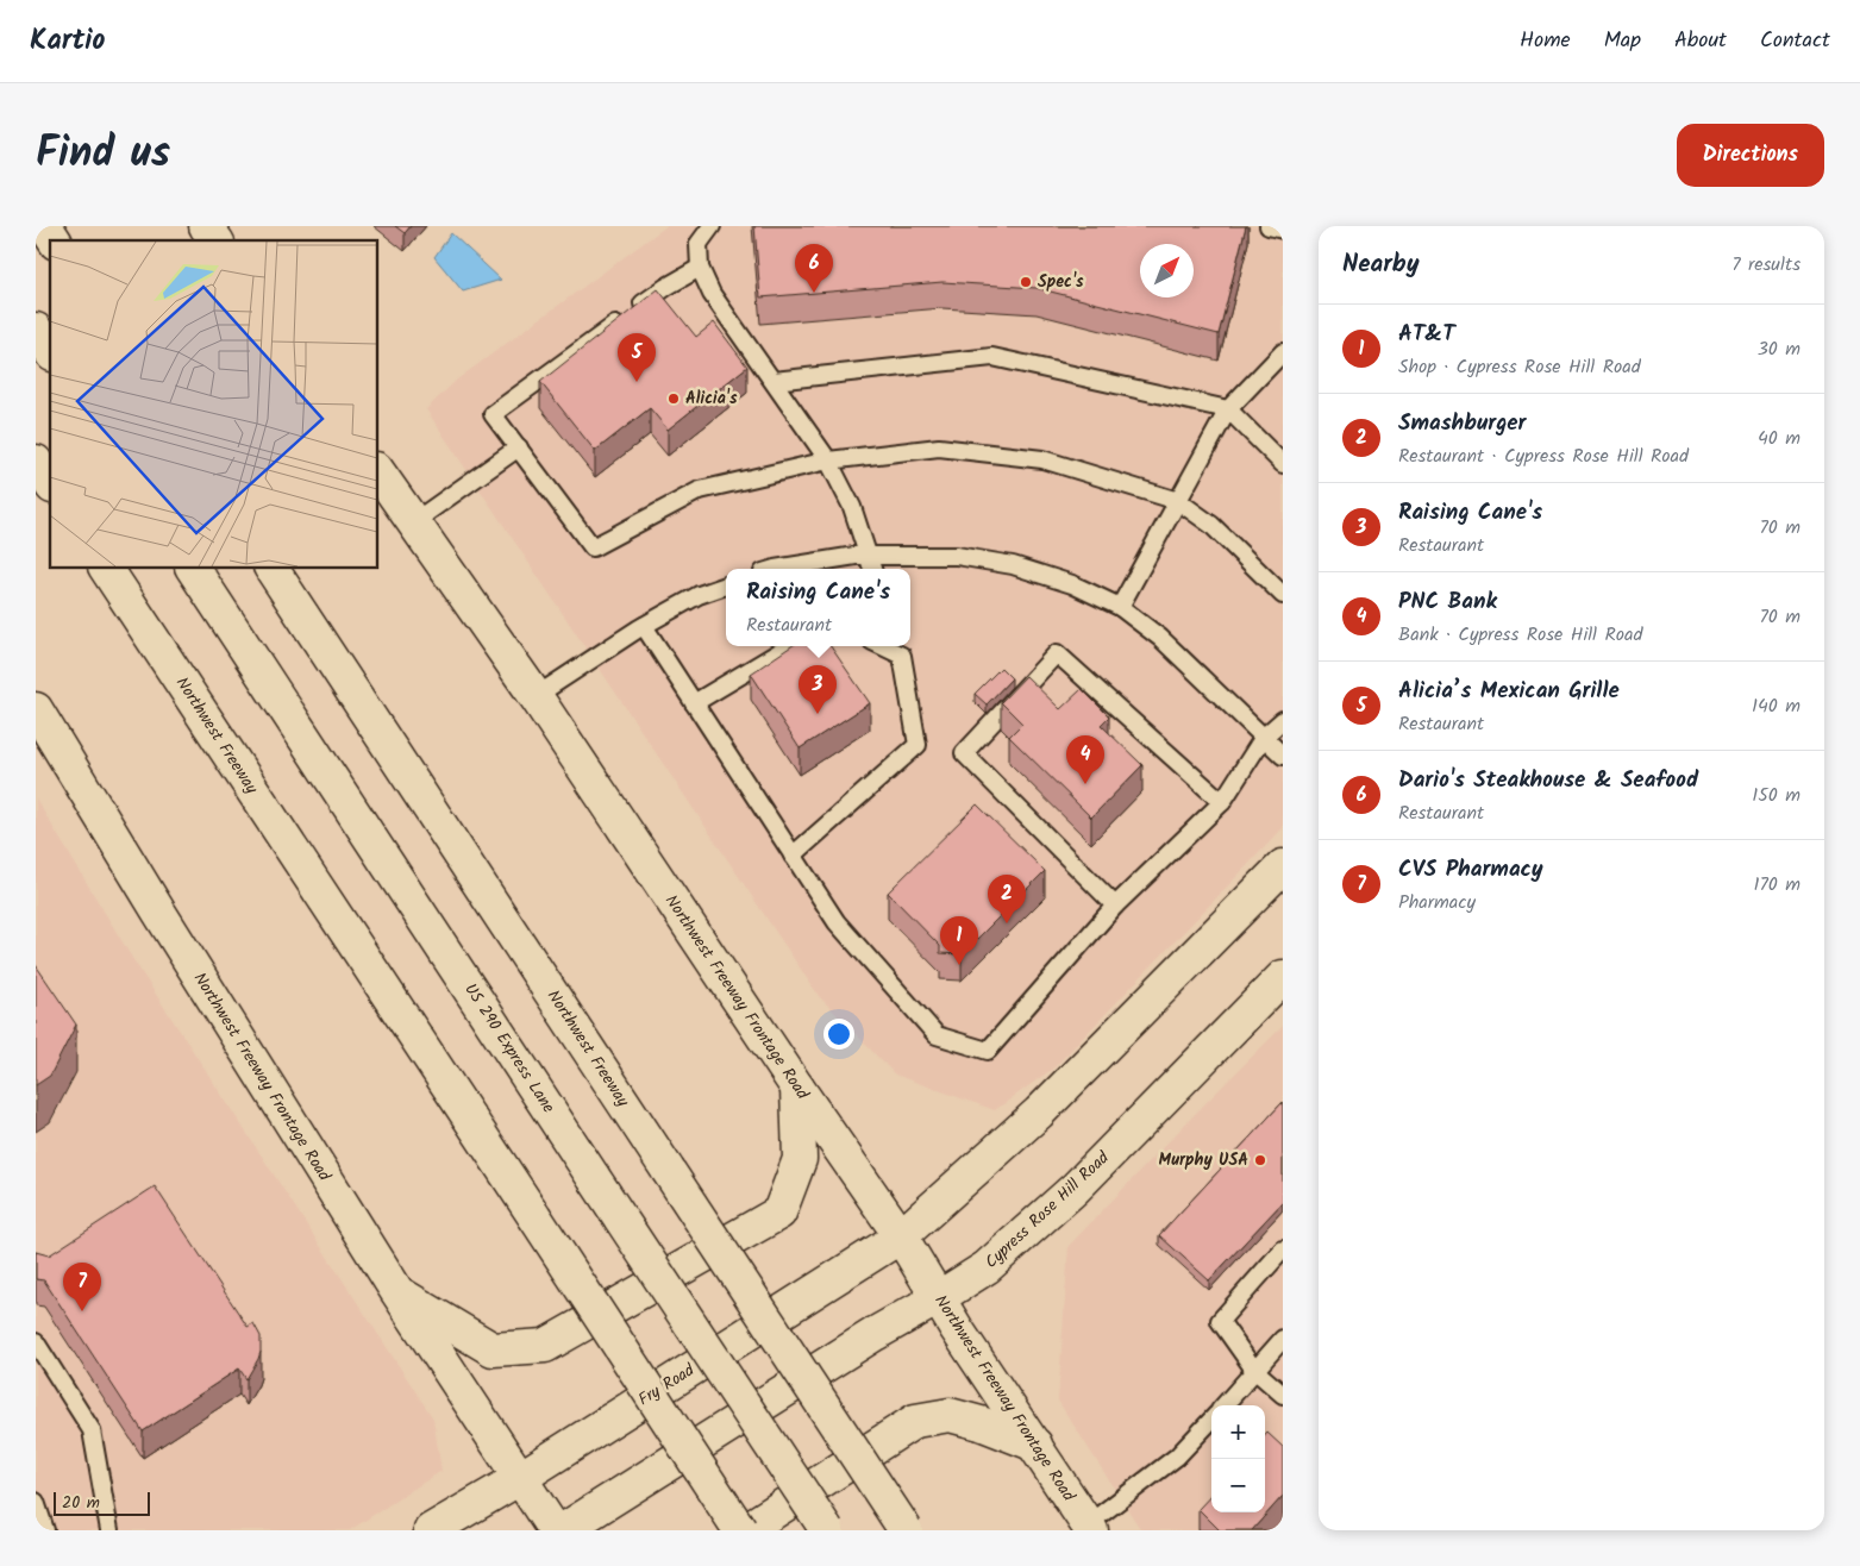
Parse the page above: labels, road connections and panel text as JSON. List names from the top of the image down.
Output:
{
  "streets": {
    "main road": [
      "Northwest Freeway",
      "Northwest Freeway Frontage Road",
      "US 290 Express Lane",
      "Cypress Rose Hill Road",
      "Fry Road"
    ]
  },
  "crossings": [
    ["Northwest Freeway Frontage Road", "Cypress Rose Hill Road"],
    ["Northwest Freeway Frontage Road", "Fry Road"]
  ],
  "places": ["Spec's", "Alicia's", "Murphy USA"],
  "scale_bar": "20 m",
  "north": "top right",
  "page": {
    "header": "Kartio",
    "nav": [
      "Home",
      "Map",
      "About",
      "Contact"
    ],
    "title": "Find us",
    "buttons": "Directions",
    "heading": ["Nearby", "7 results"],
    "pins": [
      "6",
      "5",
      "3",
      "4",
      "2",
      "1",
      "7"
    ],
    "list": [
      {
        "mark": "1",
        "name": "AT&T",
        "note": "Shop · Cypress Rose Hill Road",
        "value": "30 m"
      },
      {
        "mark": "2",
        "name": "Smashburger",
        "note": "Restaurant · Cypress Rose Hill Road",
        "value": "40 m"
      },
      {
        "mark": "3",
        "name": "Raising Cane's",
        "note": "Restaurant",
        "value": "70 m"
      },
      {
        "mark": "4",
        "name": "PNC Bank",
        "note": "Bank · Cypress Rose Hill Road",
        "value": "70 m"
      },
      {
        "mark": "5",
        "name": "Alicia’s Mexican Grille",
        "note": "Restaurant",
        "value": "140 m"
      },
      {
        "mark": "6",
        "name": "Dario's Steakhouse & Seafood",
        "note": "Restaurant",
        "value": "150 m"
      },
      {
        "mark": "7",
        "name": "CVS Pharmacy",
        "note": "Pharmacy",
        "value": "170 m"
      }
    ],
    "popup": ["Raising Cane's", "Restaurant"],
    "map_buttons": ["+", "−"],
    "scale": "20 m"
  }
}
